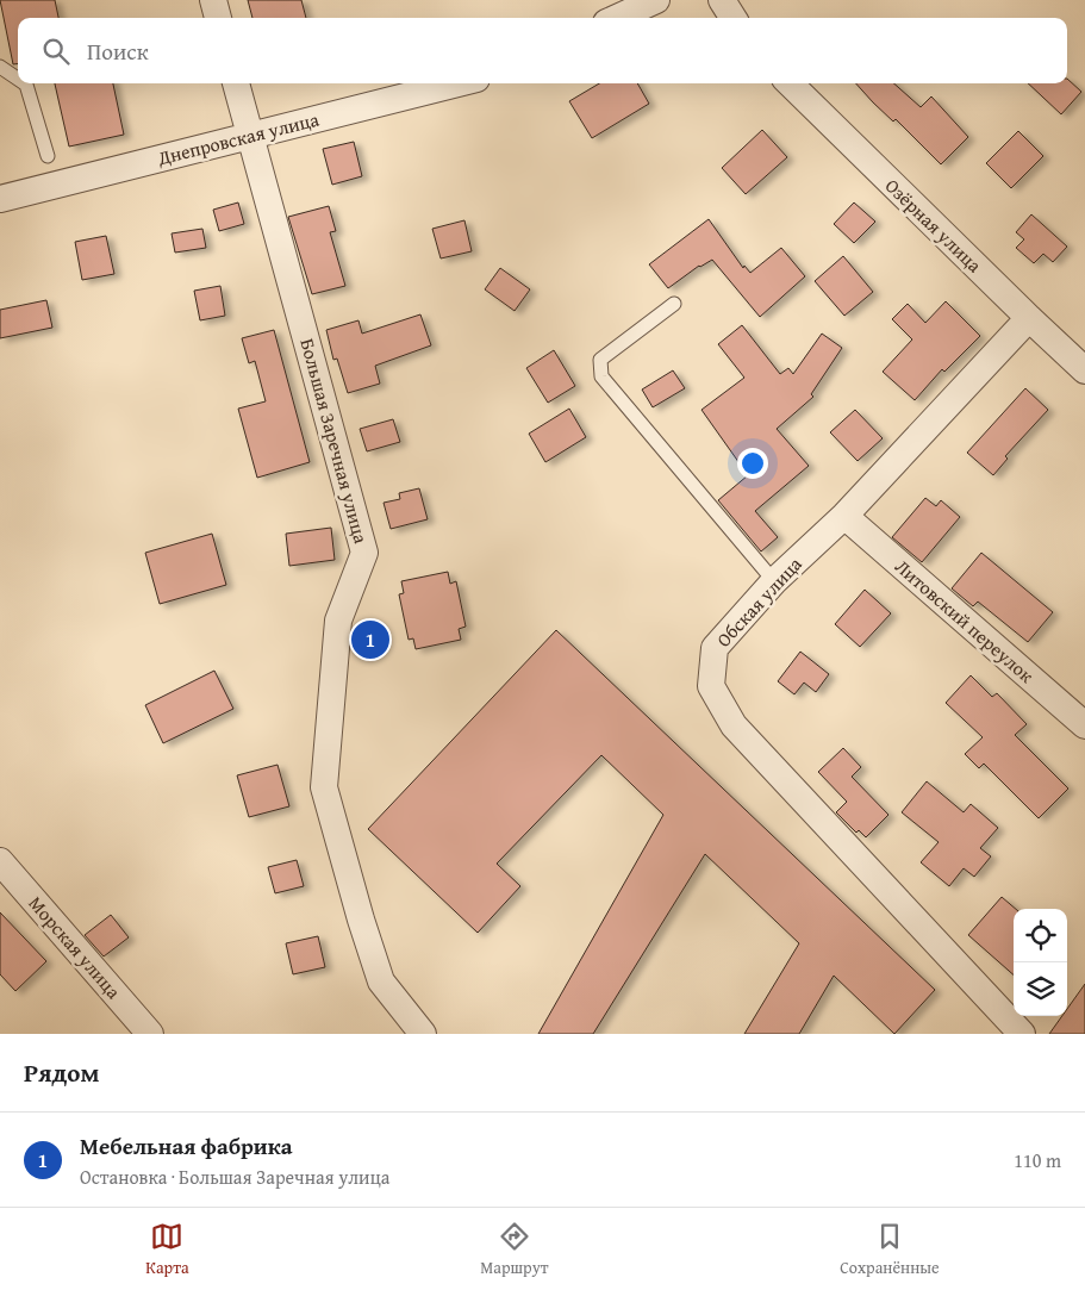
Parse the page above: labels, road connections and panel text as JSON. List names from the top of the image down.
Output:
{
  "streets": {
    "street": [
      "Днепровская улица",
      "Озёрная улица",
      "Большая Заречная улица",
      "Обская улица",
      "Литовский переулок",
      "Морская улица"
    ]
  },
  "crossings": [
    ["Днепровская улица", "Большая Заречная улица"],
    ["Озёрная улица", "Обская улица"],
    ["Обская улица", "Литовский переулок"]
  ],
  "page": {
    "search": "Поиск",
    "pins": "1",
    "heading": "Рядом",
    "list": [
      {
        "mark": "1",
        "name": "Мебельная фабрика",
        "note": "Остановка · Большая Заречная улица",
        "value": "110 m"
      }
    ],
    "nav": ["Карта", "Маршрут", "Сохранённые"]
  }
}
